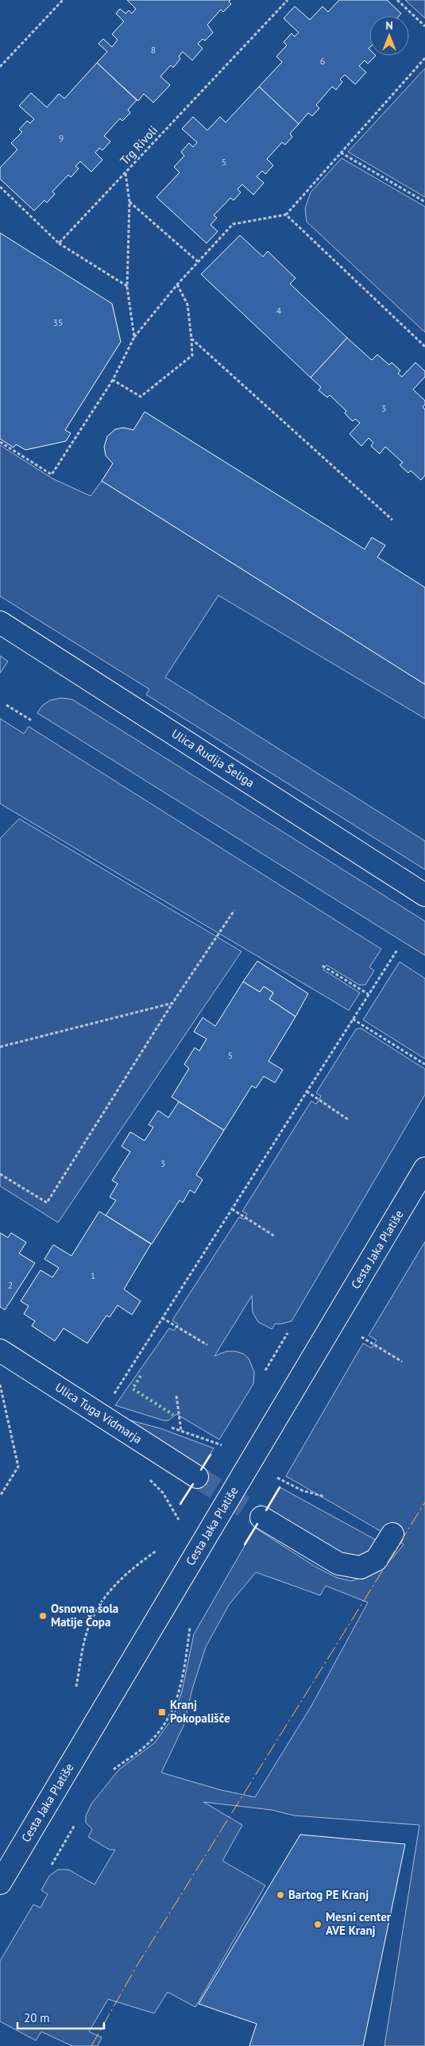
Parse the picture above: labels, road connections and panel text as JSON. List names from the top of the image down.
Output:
{
  "streets": {
    "street": ["Ulica Rudija Šeliga", "Cesta Jaka Platiše", "Ulica Tuga Vidmarja"],
    "path": ["Trg Rivoli"]
  },
  "places": {
    "other": ["Osnovna šola Matije Čopa", "Bartog PE Kranj", "Mesni center AVE Kranj"],
    "transit": ["Kranj Pokopališče"]
  },
  "house_numbers": [
    "8",
    "6",
    "9",
    "5",
    "4",
    "35",
    "3",
    "5",
    "3",
    "1",
    "2"
  ],
  "scale_bar": "20 m",
  "north": "top"
}
